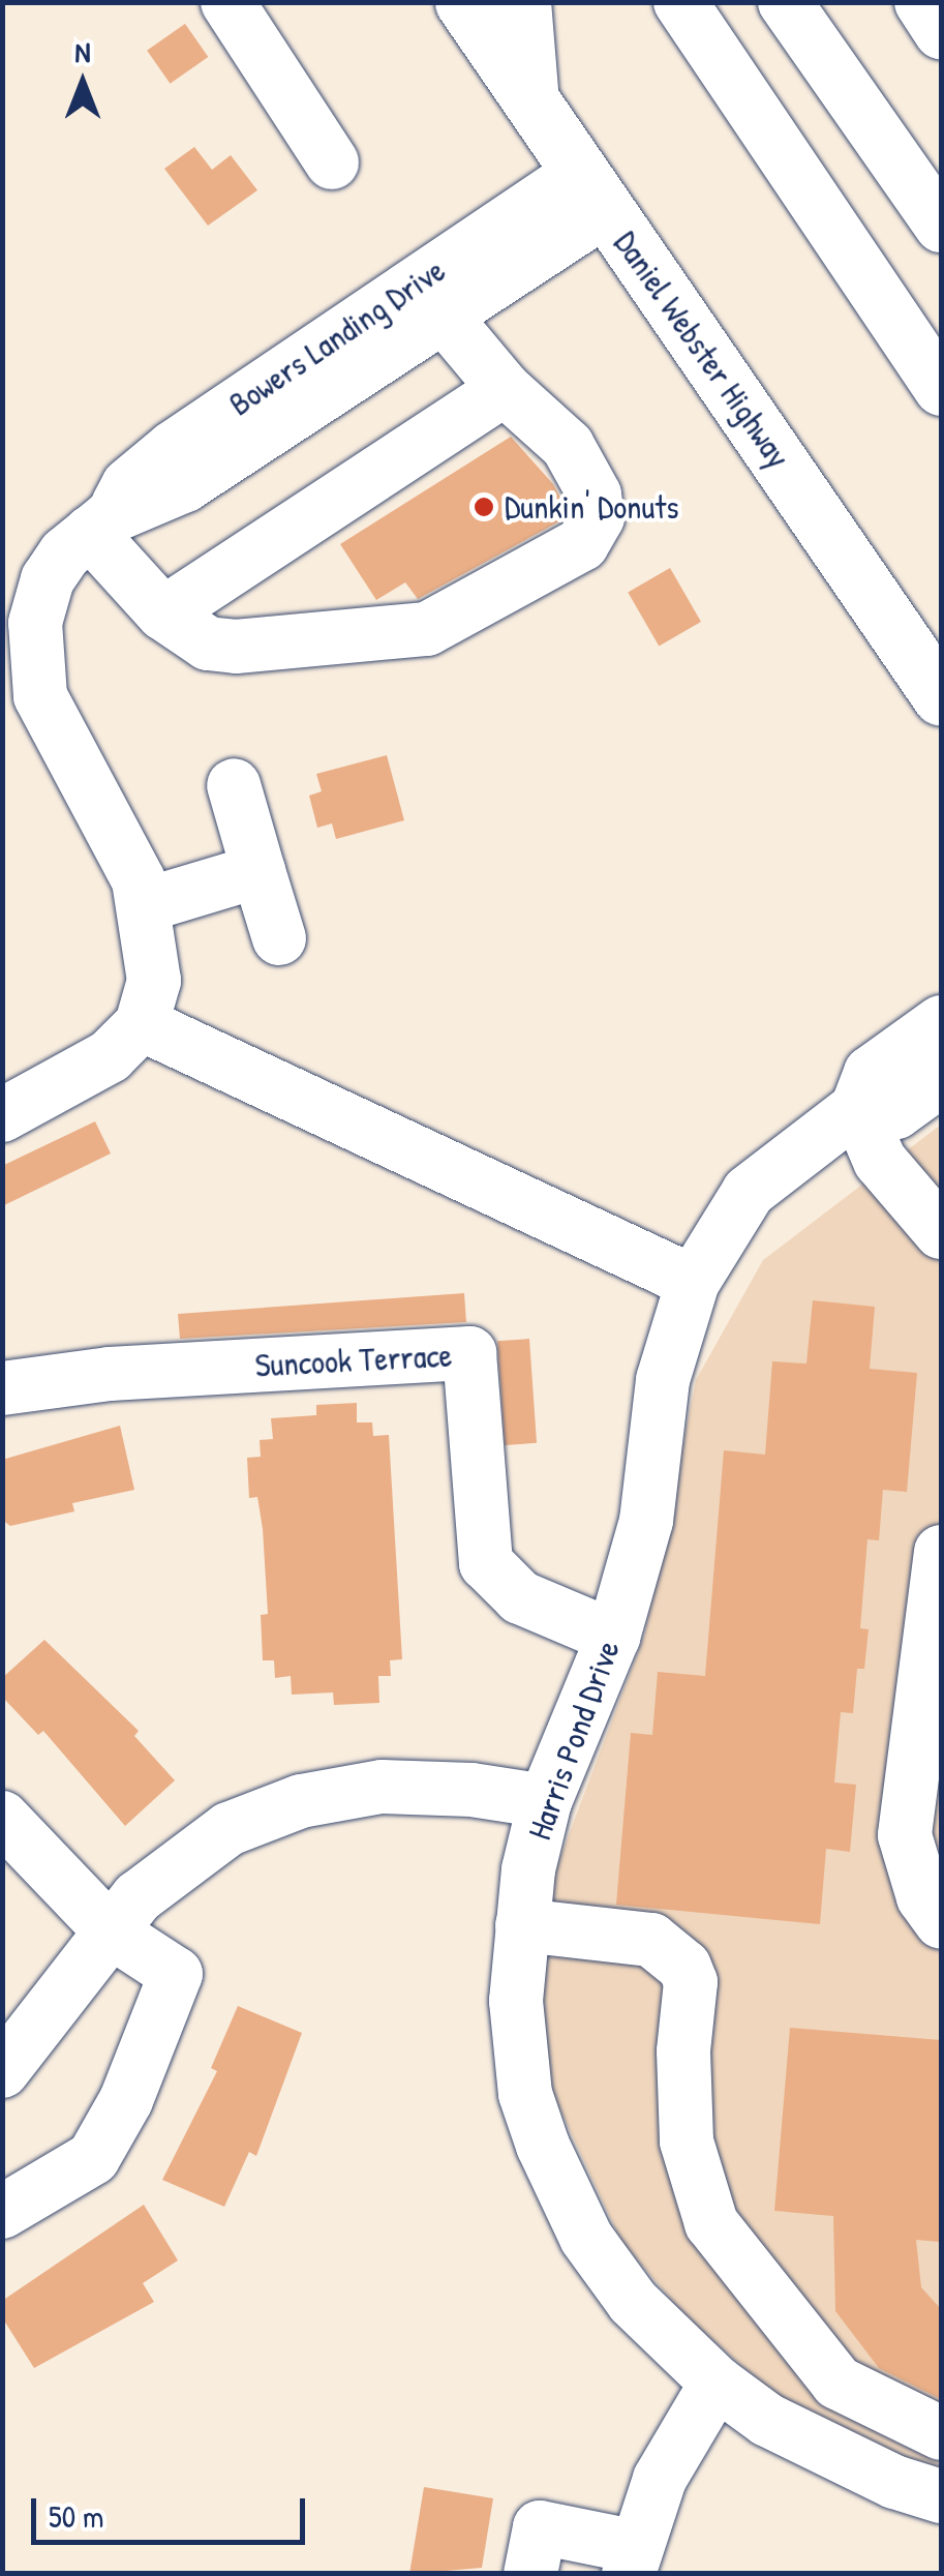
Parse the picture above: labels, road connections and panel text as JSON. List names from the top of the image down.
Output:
{
  "streets": {
    "main road": ["Daniel Webster Highway"],
    "street": ["Bowers Landing Drive", "Suncook Terrace", "Harris Pond Drive"]
  },
  "crossings": [
    ["Bowers Landing Drive", "Daniel Webster Highway"],
    ["Suncook Terrace", "Harris Pond Drive"]
  ],
  "places": ["Dunkin' Donuts"],
  "scale_bar": "50 m",
  "north": "top"
}
